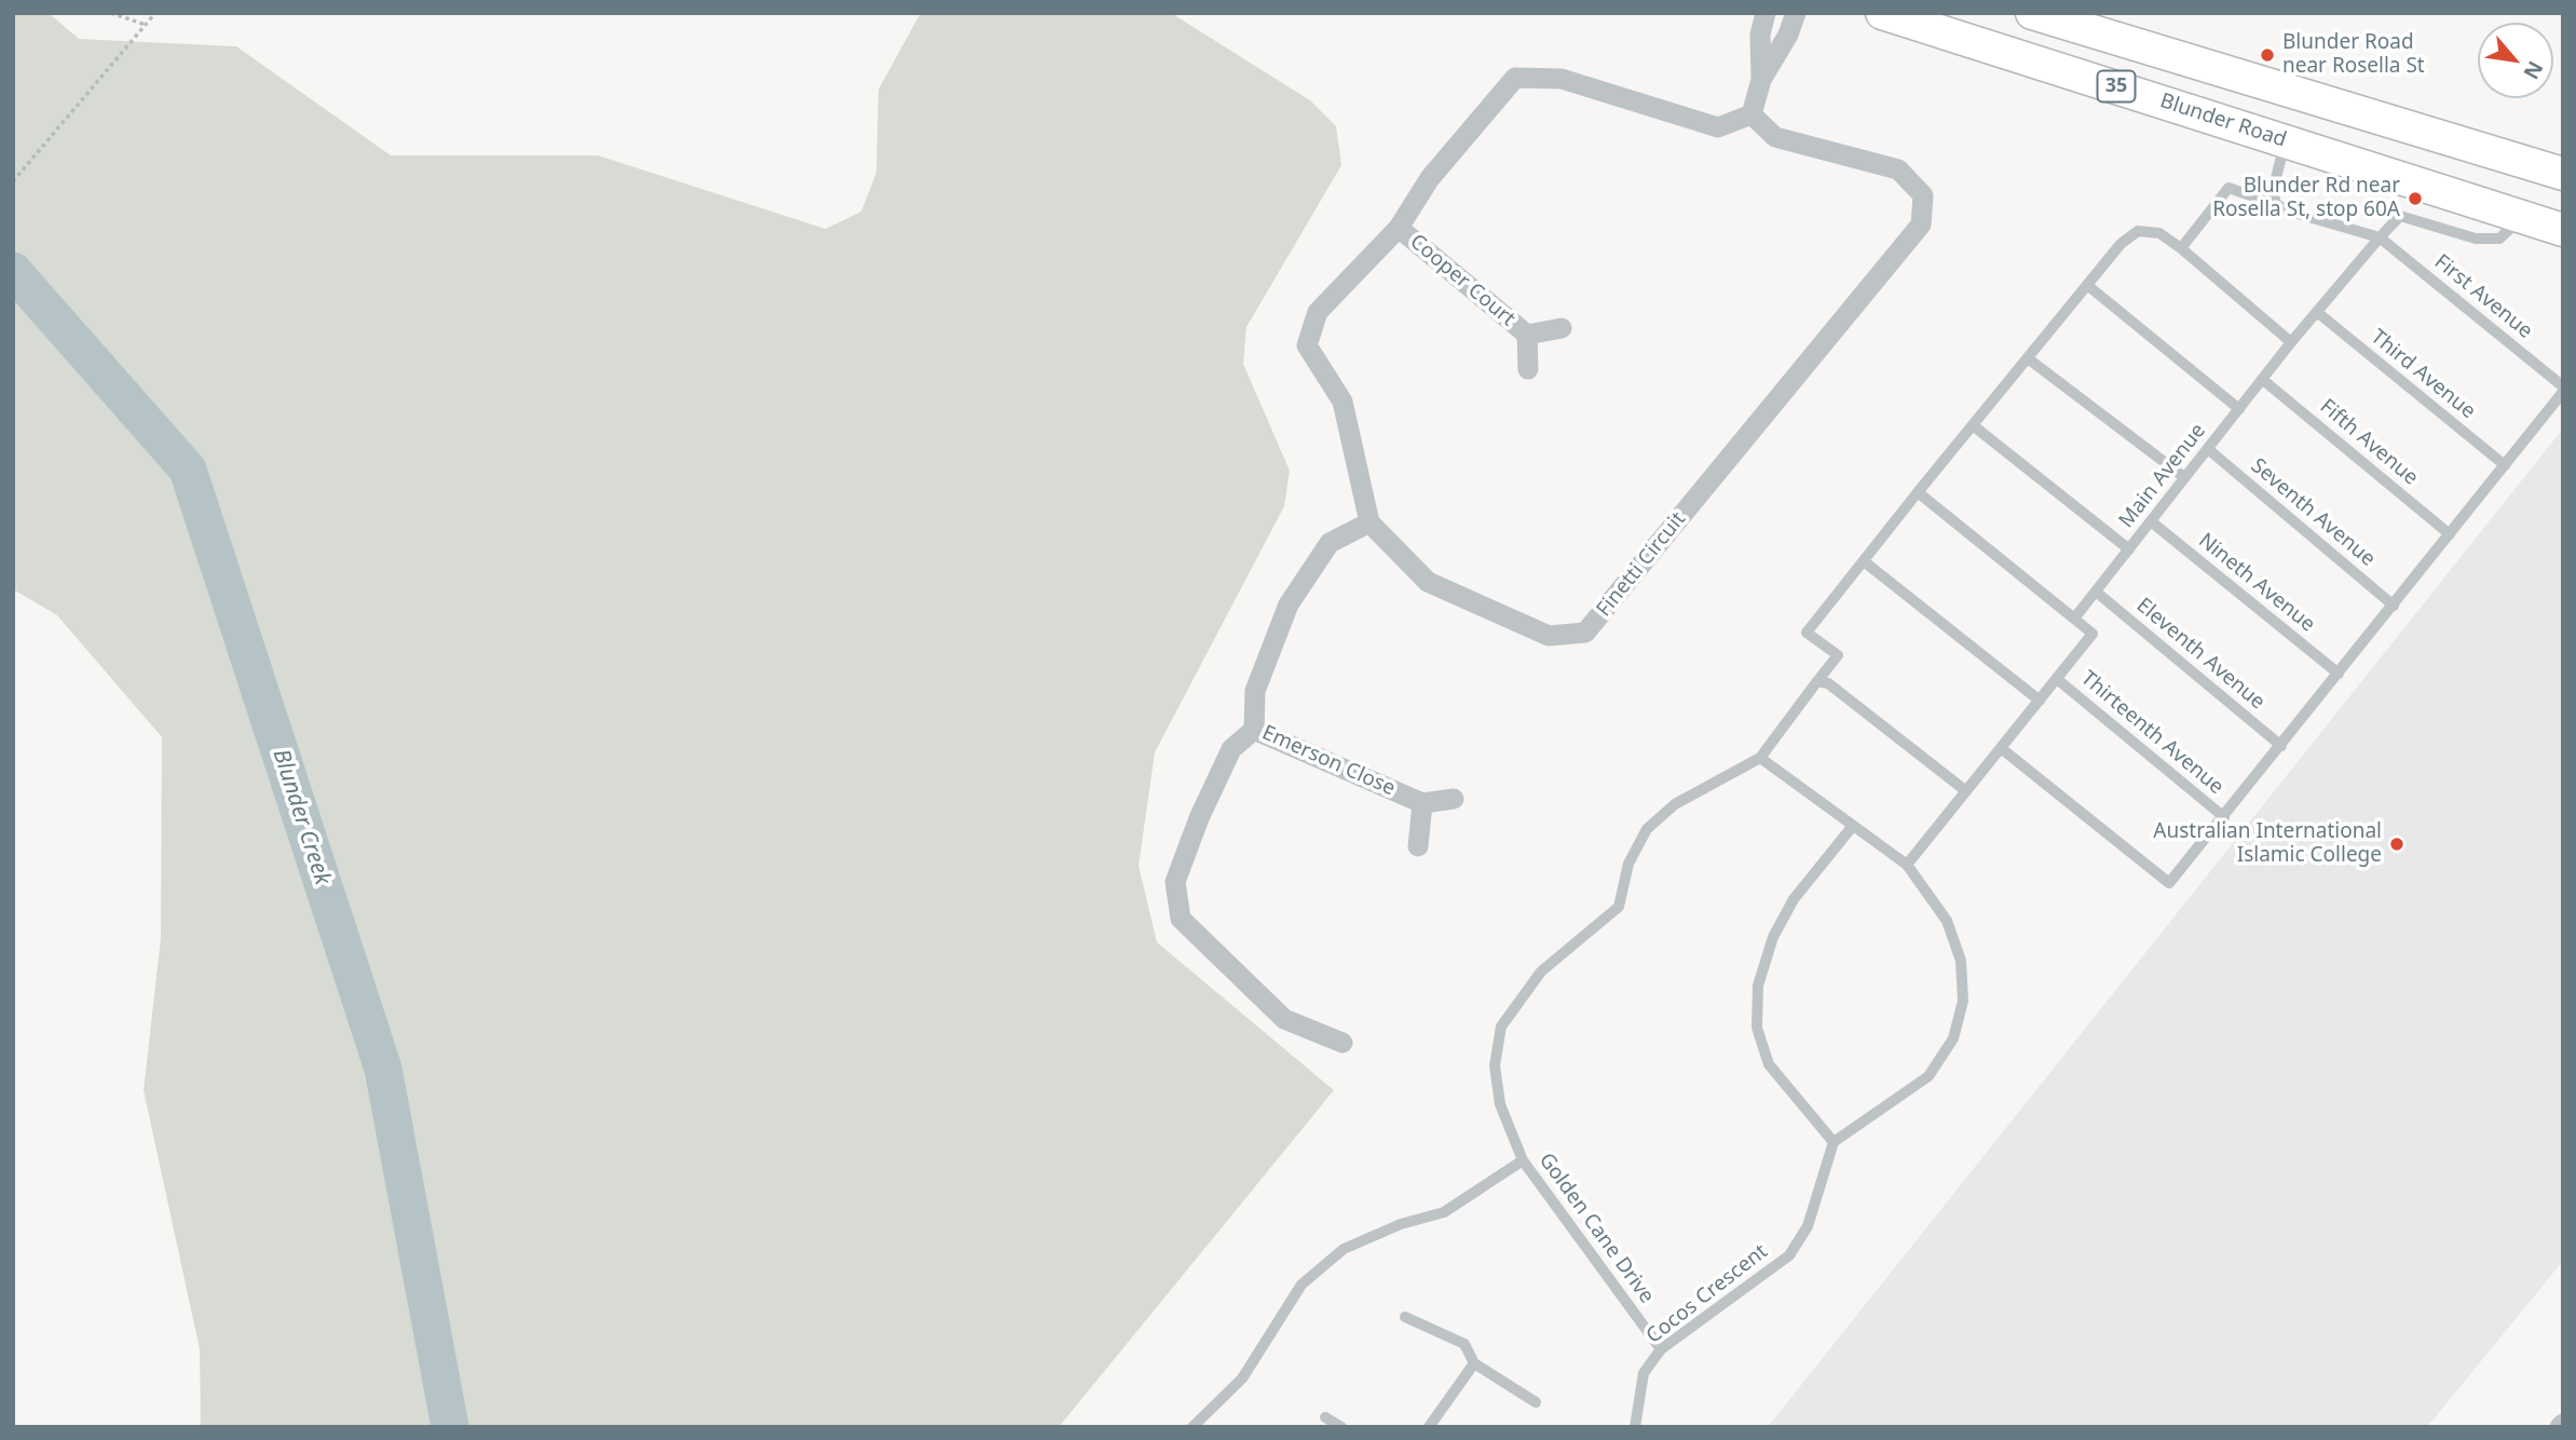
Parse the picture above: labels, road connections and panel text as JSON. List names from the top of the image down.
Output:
{
  "streets": {
    "main road": ["35", "Blunder Road"],
    "street": ["Cooper Court", "Finetti Circuit", "Emerson Close"],
    "lane": [
      "First Avenue",
      "Third Avenue",
      "Fifth Avenue",
      "Main Avenue",
      "Seventh Avenue",
      "Nineth Avenue",
      "Eleventh Avenue",
      "Thirteenth Avenue",
      "Golden Cane Drive",
      "Cocos Crescent"
    ]
  },
  "crossings": [
    ["Blunder Road", "Main Avenue"],
    ["First Avenue", "Main Avenue"],
    ["Third Avenue", "Main Avenue"],
    ["Fifth Avenue", "Main Avenue"],
    ["Main Avenue", "Seventh Avenue"],
    ["Main Avenue", "Nineth Avenue"],
    ["Main Avenue", "Eleventh Avenue"],
    ["Finetti Circuit", "Emerson Close"],
    ["Golden Cane Drive", "Cocos Crescent"]
  ],
  "water": ["Blunder Creek"],
  "places": ["Blunder Road near Rosella St", "Blunder Rd near Rosella St, stop 60A", "Australian International Islamic College"],
  "north": "bottom right"
}
